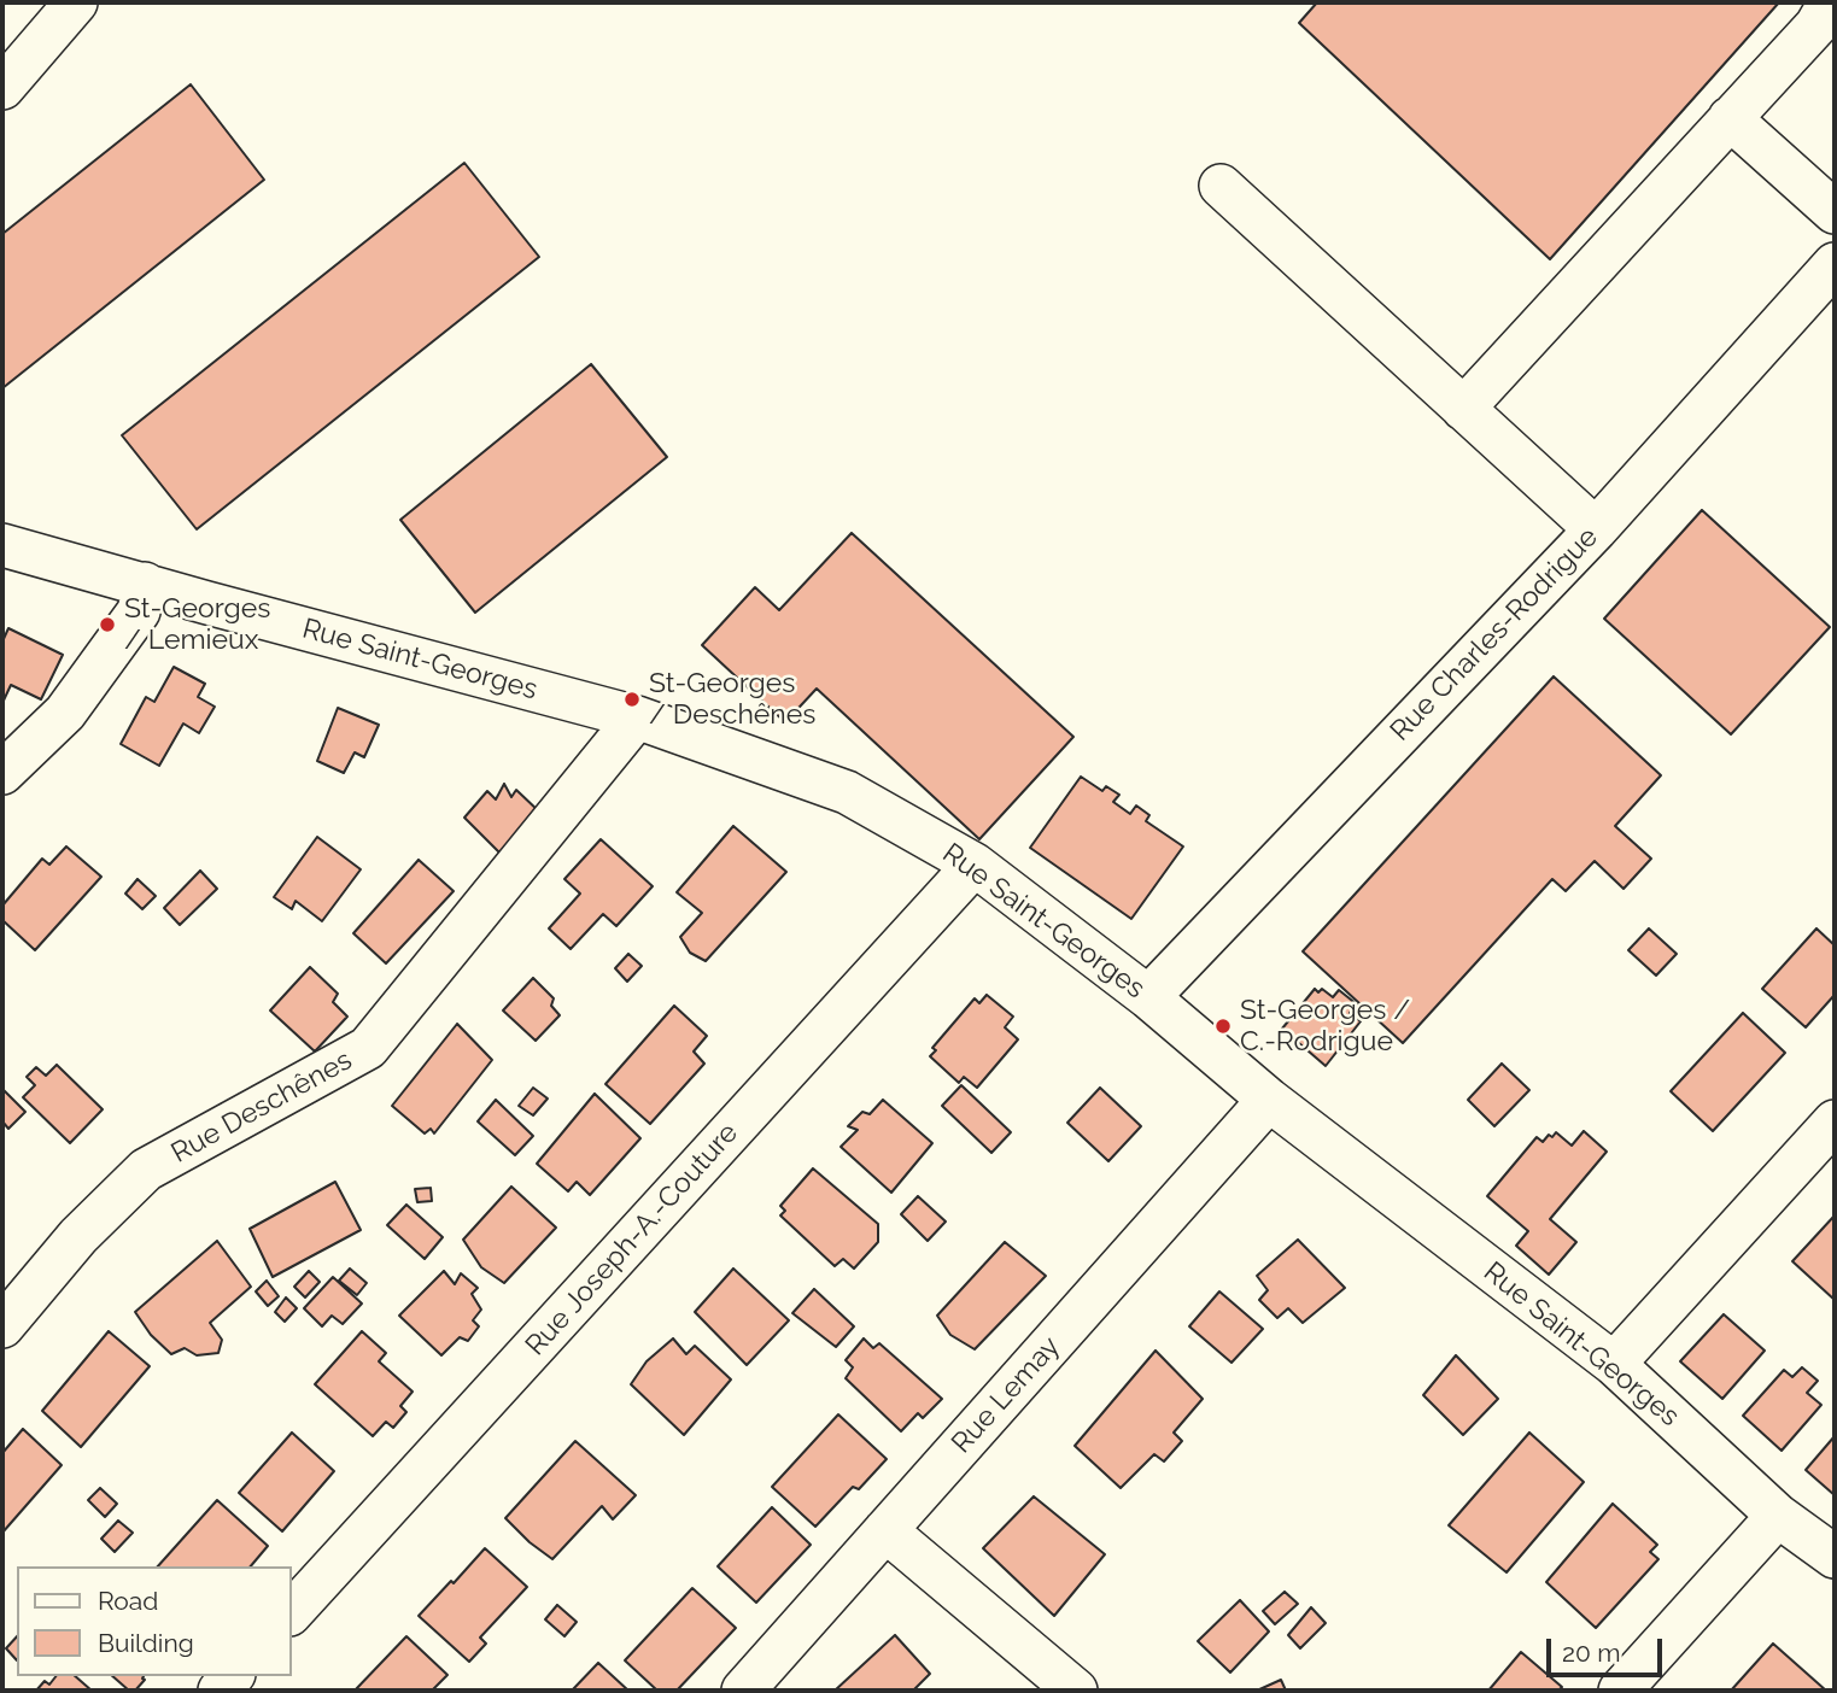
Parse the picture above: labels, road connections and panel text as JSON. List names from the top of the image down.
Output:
{
  "streets": {
    "street": [
      "Rue Charles-Rodrigue",
      "Rue Saint-Georges",
      "Rue Deschênes",
      "Rue Joseph-A.-Couture",
      "Rue Lemay"
    ]
  },
  "crossings": [
    ["Rue Charles-Rodrigue", "Rue Saint-Georges"],
    ["Rue Saint-Georges", "Rue Deschênes"],
    ["Rue Saint-Georges", "Rue Joseph-A.-Couture"],
    ["Rue Saint-Georges", "Rue Lemay"]
  ],
  "places": ["St-Georges / Lemieux", "St-Georges / Deschênes", "St-Georges / C.-Rodrigue"],
  "legend": ["Road", "Building"],
  "scale_bar": "20 m"
}
